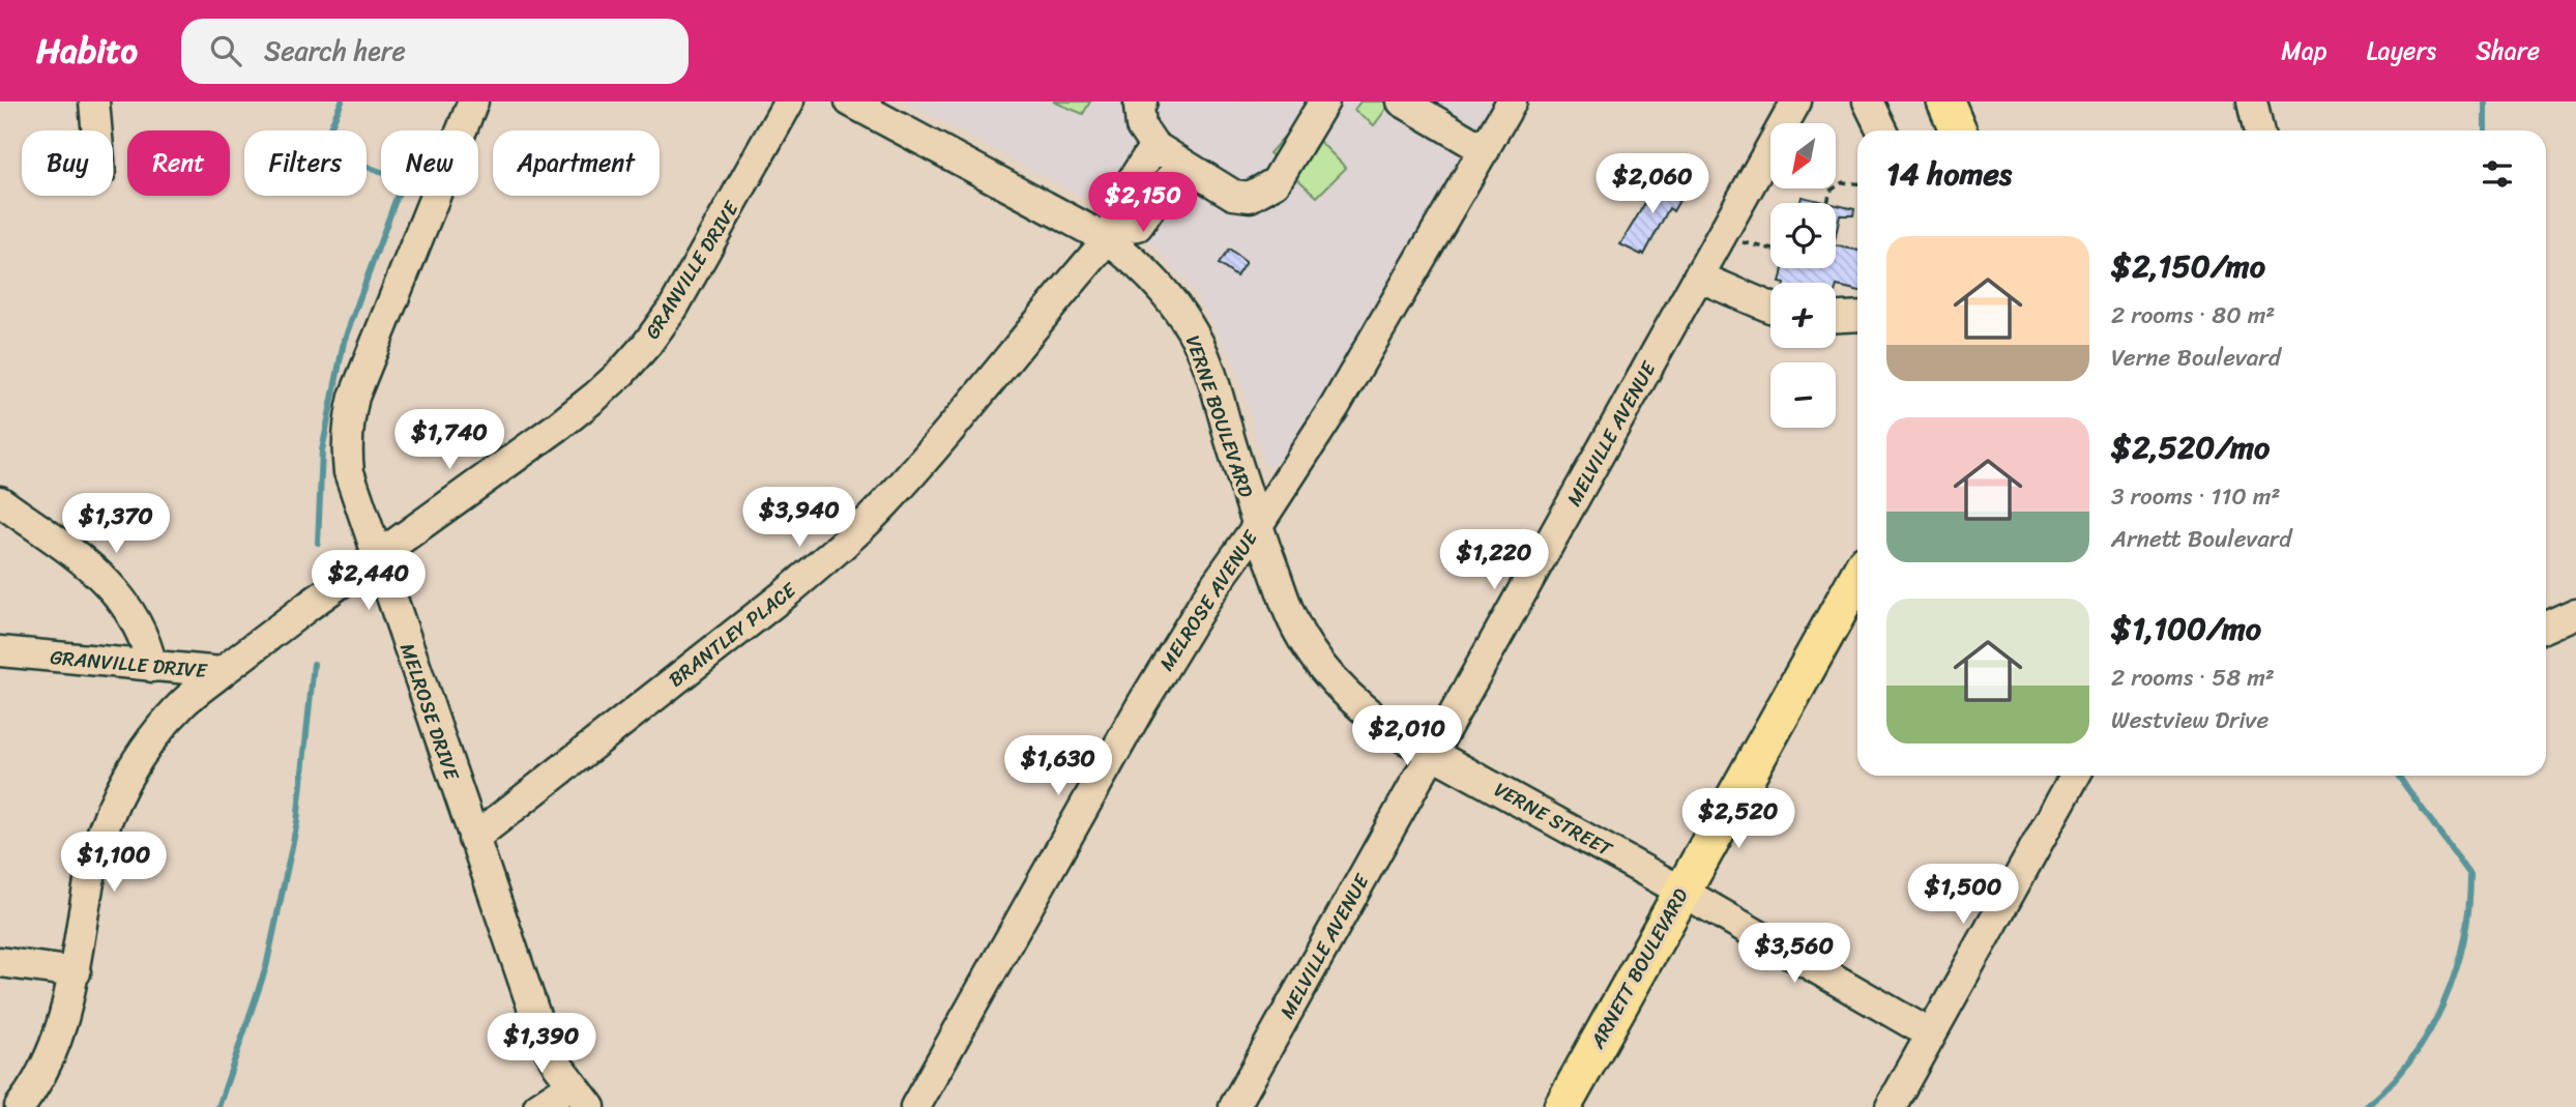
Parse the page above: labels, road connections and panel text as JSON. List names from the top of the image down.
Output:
{
  "streets": {
    "main road": ["ARNETT BOULEVARD"],
    "street": [
      "GRANVILLE DRIVE",
      "VERNE BOULEVARD",
      "MELVILLE AVENUE",
      "MELROSE AVENUE",
      "BRANTLEY PLACE",
      "MELROSE DRIVE",
      "VERNE STREET"
    ]
  },
  "crossings": [
    ["GRANVILLE DRIVE", "MELROSE DRIVE"],
    ["VERNE BOULEVARD", "MELROSE AVENUE"],
    ["VERNE BOULEVARD", "BRANTLEY PLACE"],
    ["VERNE BOULEVARD", "VERNE STREET"],
    ["MELVILLE AVENUE", "VERNE STREET"],
    ["MELROSE AVENUE", "VERNE STREET"],
    ["BRANTLEY PLACE", "MELROSE DRIVE"],
    ["VERNE STREET", "ARNETT BOULEVARD"]
  ],
  "north": "bottom left",
  "page": {
    "header": "Habito",
    "search": "Search here",
    "nav": ["Map", "Layers", "Share"],
    "map_buttons": ["+", "−"],
    "chip": [
      "Buy",
      "Rent",
      "Filters",
      "New",
      "Apartment"
    ],
    "heading": "14 homes",
    "price": [
      "$2,060",
      "$2,150",
      "$1,740",
      "$3,940",
      "$1,370",
      "$1,220",
      "$2,440",
      "$2,010",
      "$1,630",
      "$2,520",
      "$1,100",
      "$1,500",
      "$3,560",
      "$1,390"
    ],
    "list": [
      {
        "name": "$2,150/mo",
        "note": "2 rooms · 80 m² · Verne Boulevard"
      },
      {
        "name": "$2,520/mo",
        "note": "3 rooms · 110 m² · Arnett Boulevard"
      },
      {
        "name": "$1,100/mo",
        "note": "2 rooms · 58 m² · Westview Drive"
      }
    ]
  }
}
